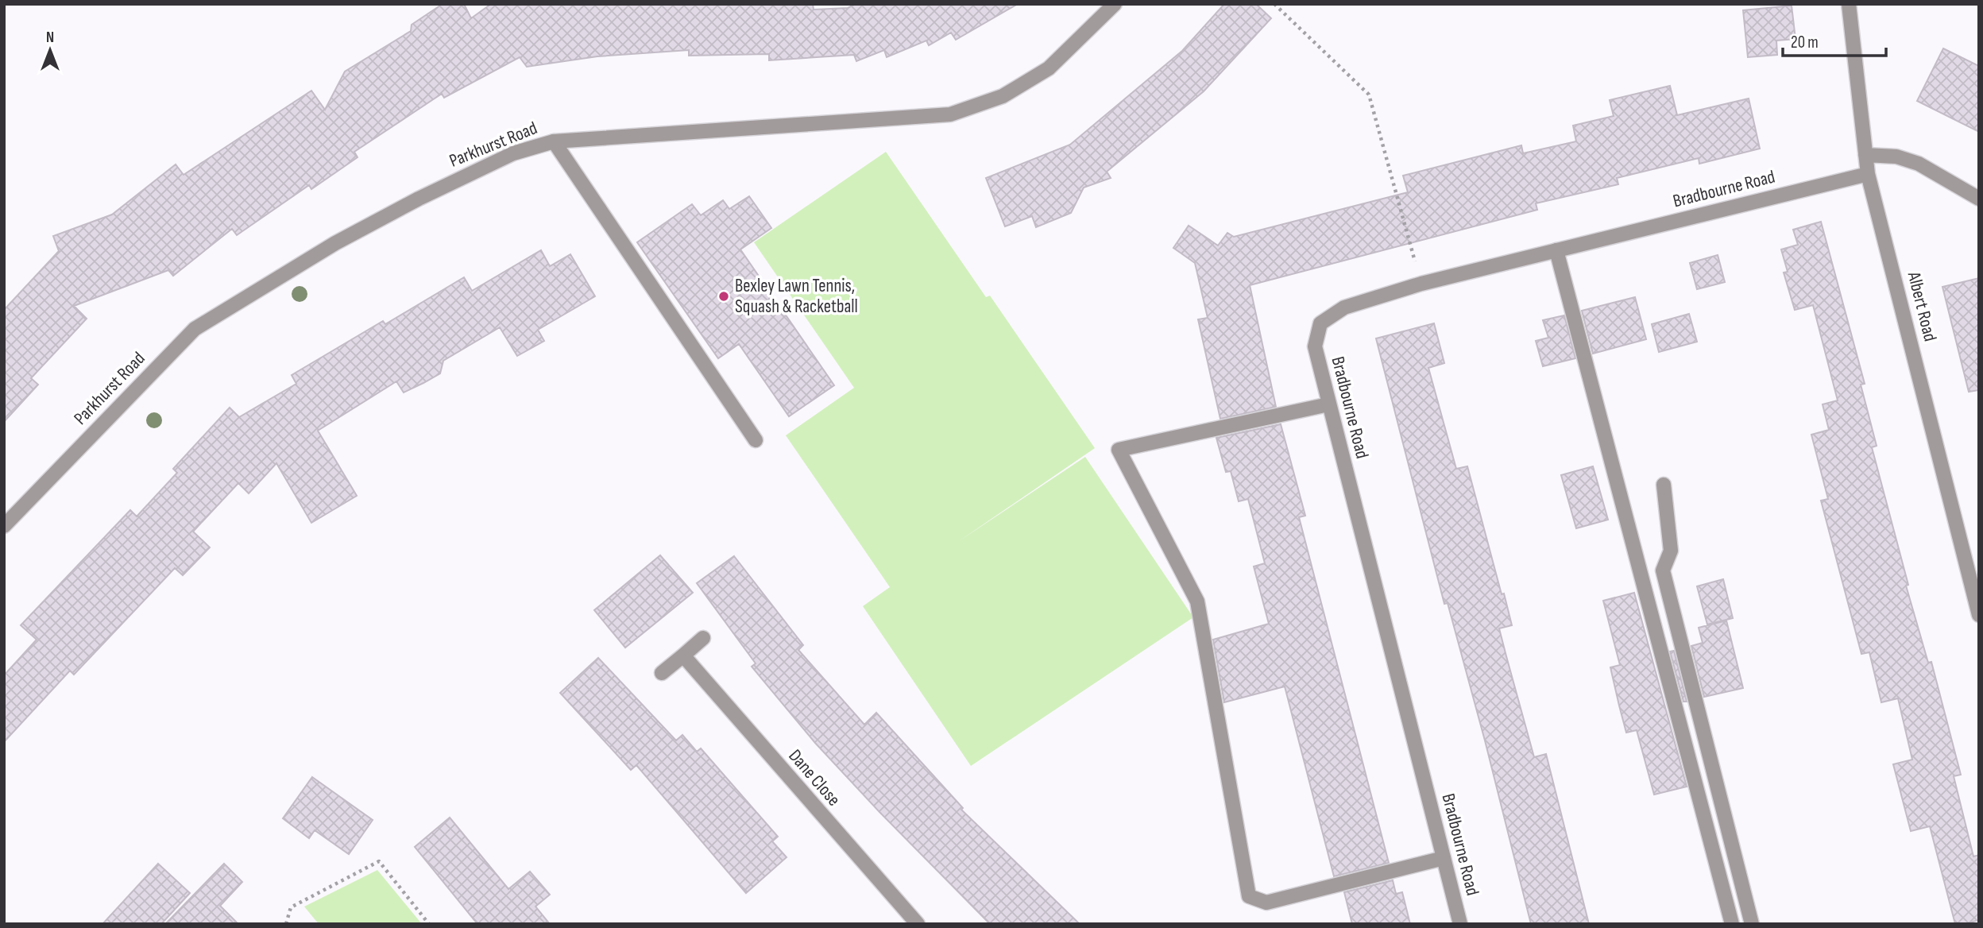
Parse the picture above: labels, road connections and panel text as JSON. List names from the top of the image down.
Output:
{
  "streets": {
    "street": [
      "Parkhurst Road",
      "Bradbourne Road",
      "Albert Road",
      "Dane Close"
    ]
  },
  "crossings": [
    ["Bradbourne Road", "Albert Road"]
  ],
  "places": ["Bexley Lawn Tennis, Squash & Racketball"],
  "scale_bar": "20 m",
  "north": "top"
}
